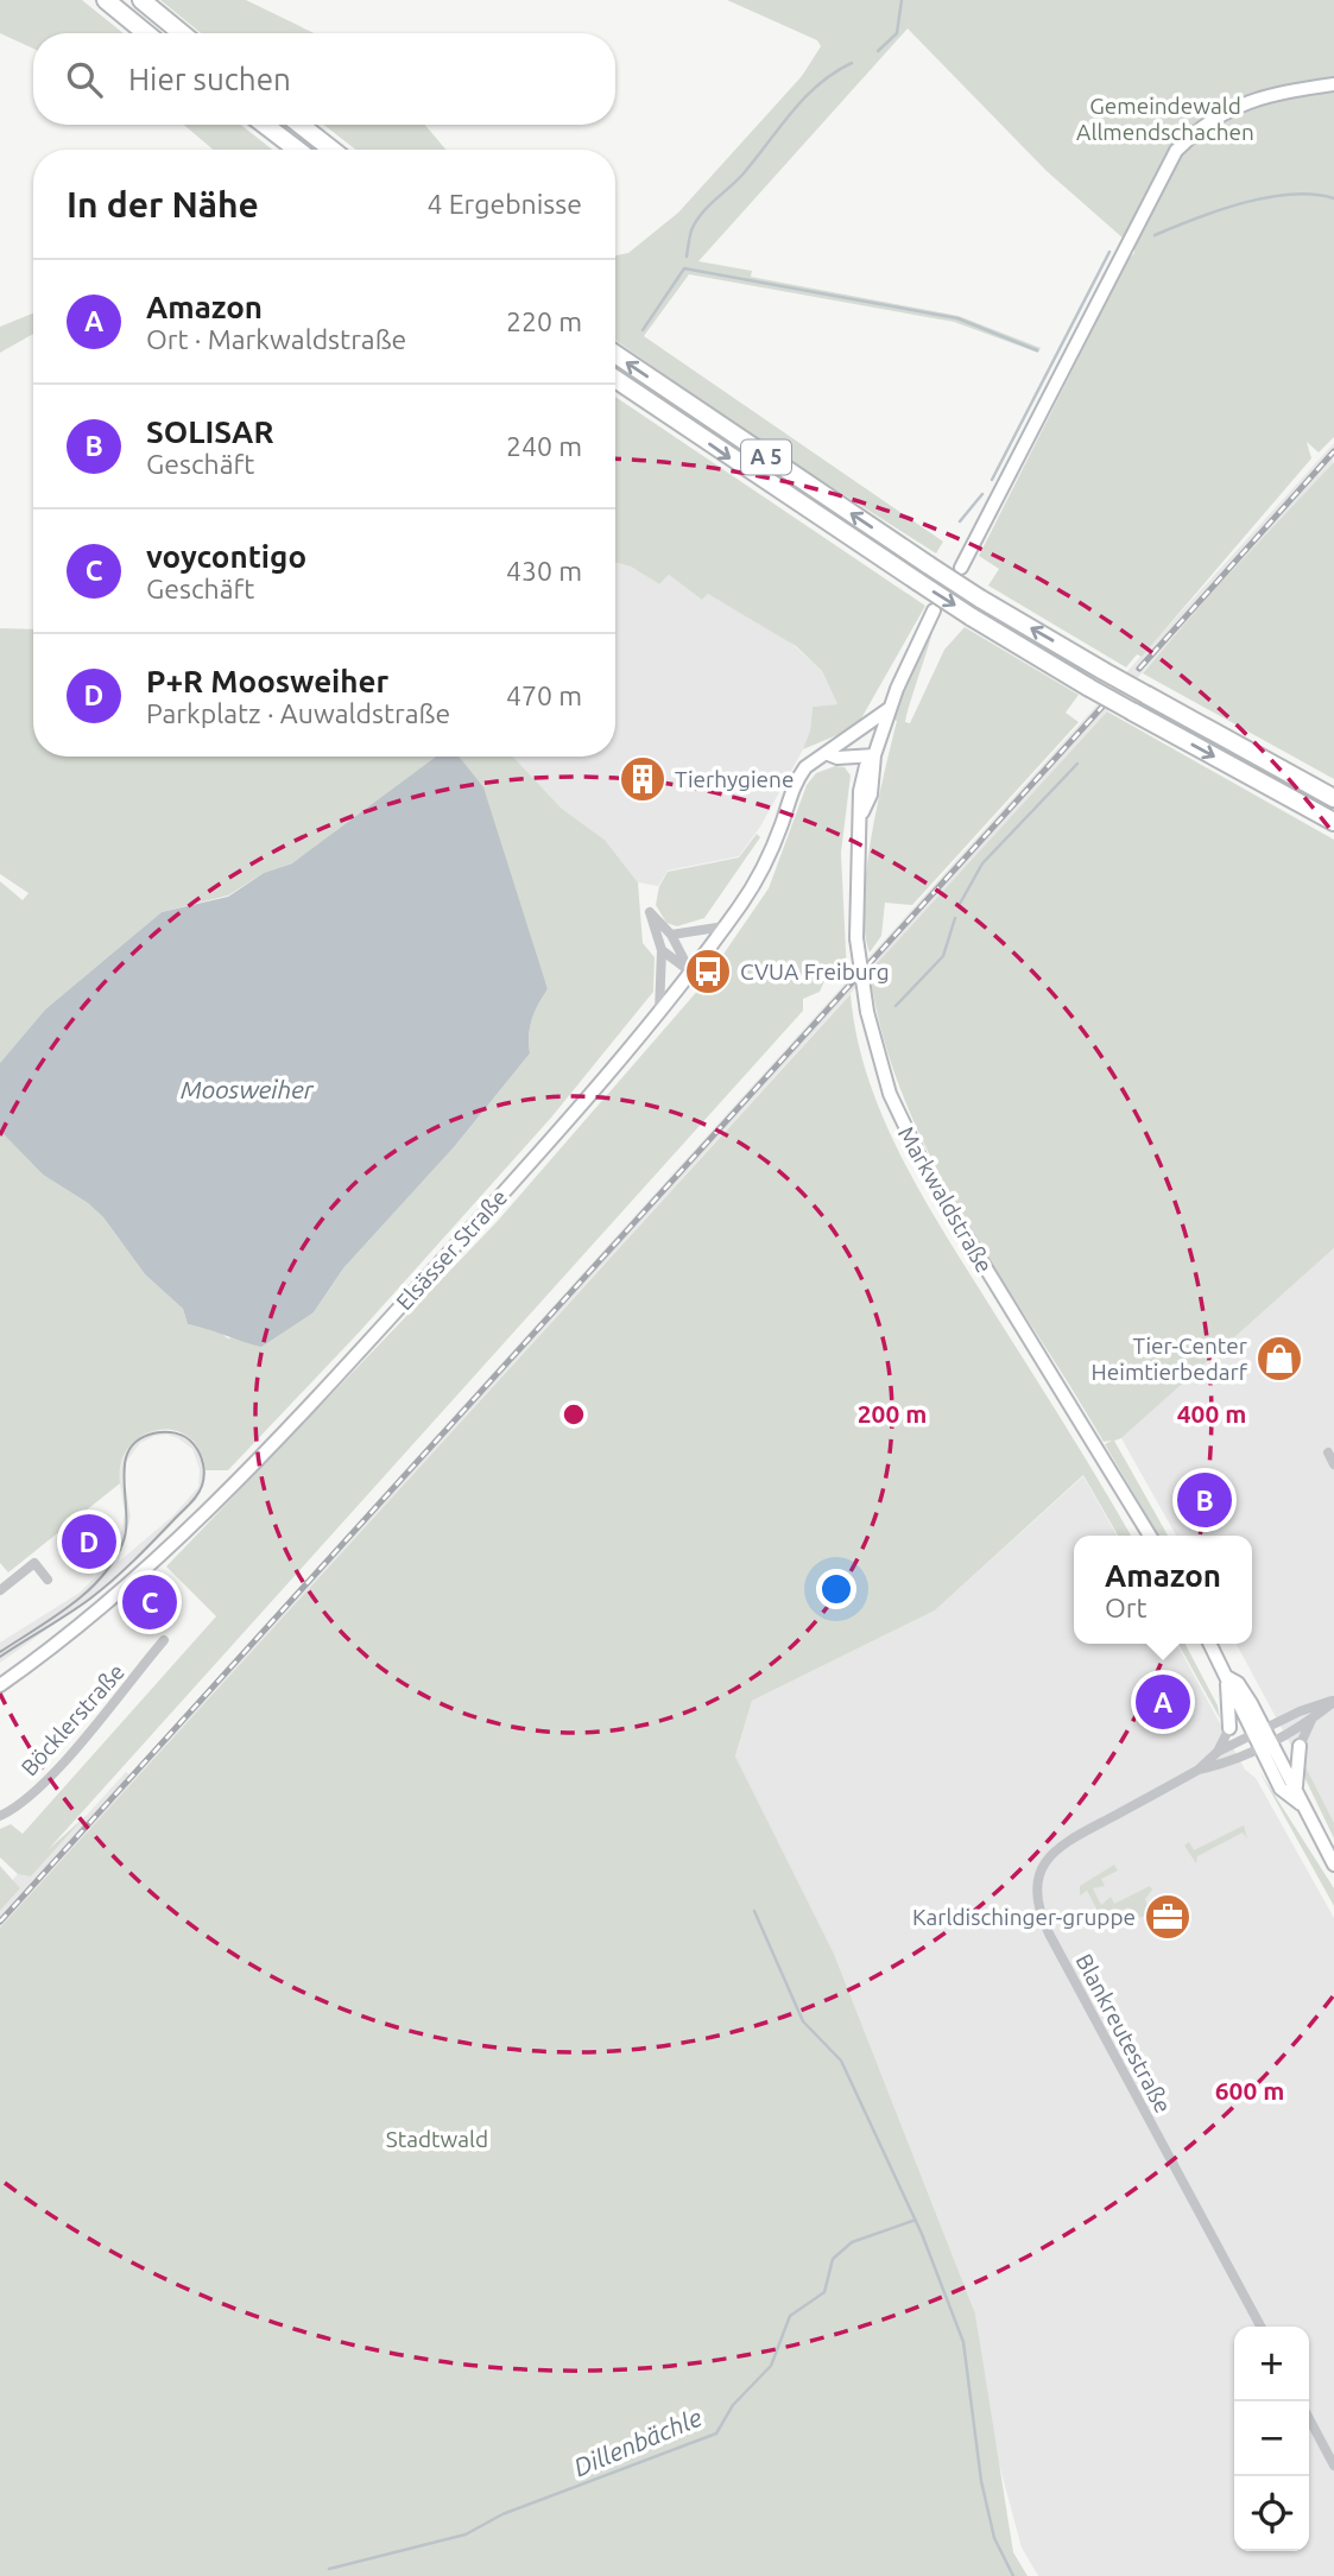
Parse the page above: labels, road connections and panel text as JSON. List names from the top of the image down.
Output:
{
  "streets": {
    "highway": ["A 5"],
    "main road": ["Markwaldstraße", "Elsässer Straße"],
    "street": ["Böcklerstraße", "Blankreutestraße"]
  },
  "crossings": [
    ["Markwaldstraße", "Elsässer Straße"]
  ],
  "water": ["Moosweiher", "Dillenbächle"],
  "parks": ["Gemeindewald Allmendschachen", "Stadtwald"],
  "places": {
    "building": ["Tierhygiene"],
    "bus stop": ["CVUA Freiburg"],
    "shop": ["Tier-Center Heimtierbedarf"],
    "office": ["Karldischinger-gruppe"]
  },
  "page": {
    "search": "Hier suchen",
    "heading": ["In der Nähe", "4 Ergebnisse"],
    "list": [
      {
        "mark": "A",
        "name": "Amazon",
        "note": "Ort · Markwaldstraße",
        "value": "220 m"
      },
      {
        "mark": "B",
        "name": "SOLISAR",
        "note": "Geschäft",
        "value": "240 m"
      },
      {
        "mark": "C",
        "name": "voycontigo",
        "note": "Geschäft",
        "value": "430 m"
      },
      {
        "mark": "D",
        "name": "P+R Moosweiher",
        "note": "Parkplatz · Auwaldstraße",
        "value": "470 m"
      }
    ],
    "pins": [
      "B",
      "D",
      "C",
      "A"
    ],
    "popup": ["Amazon", "Ort"],
    "map_buttons": ["+", "−"]
  },
  "rings": ["200 m", "400 m", "600 m"]
}
